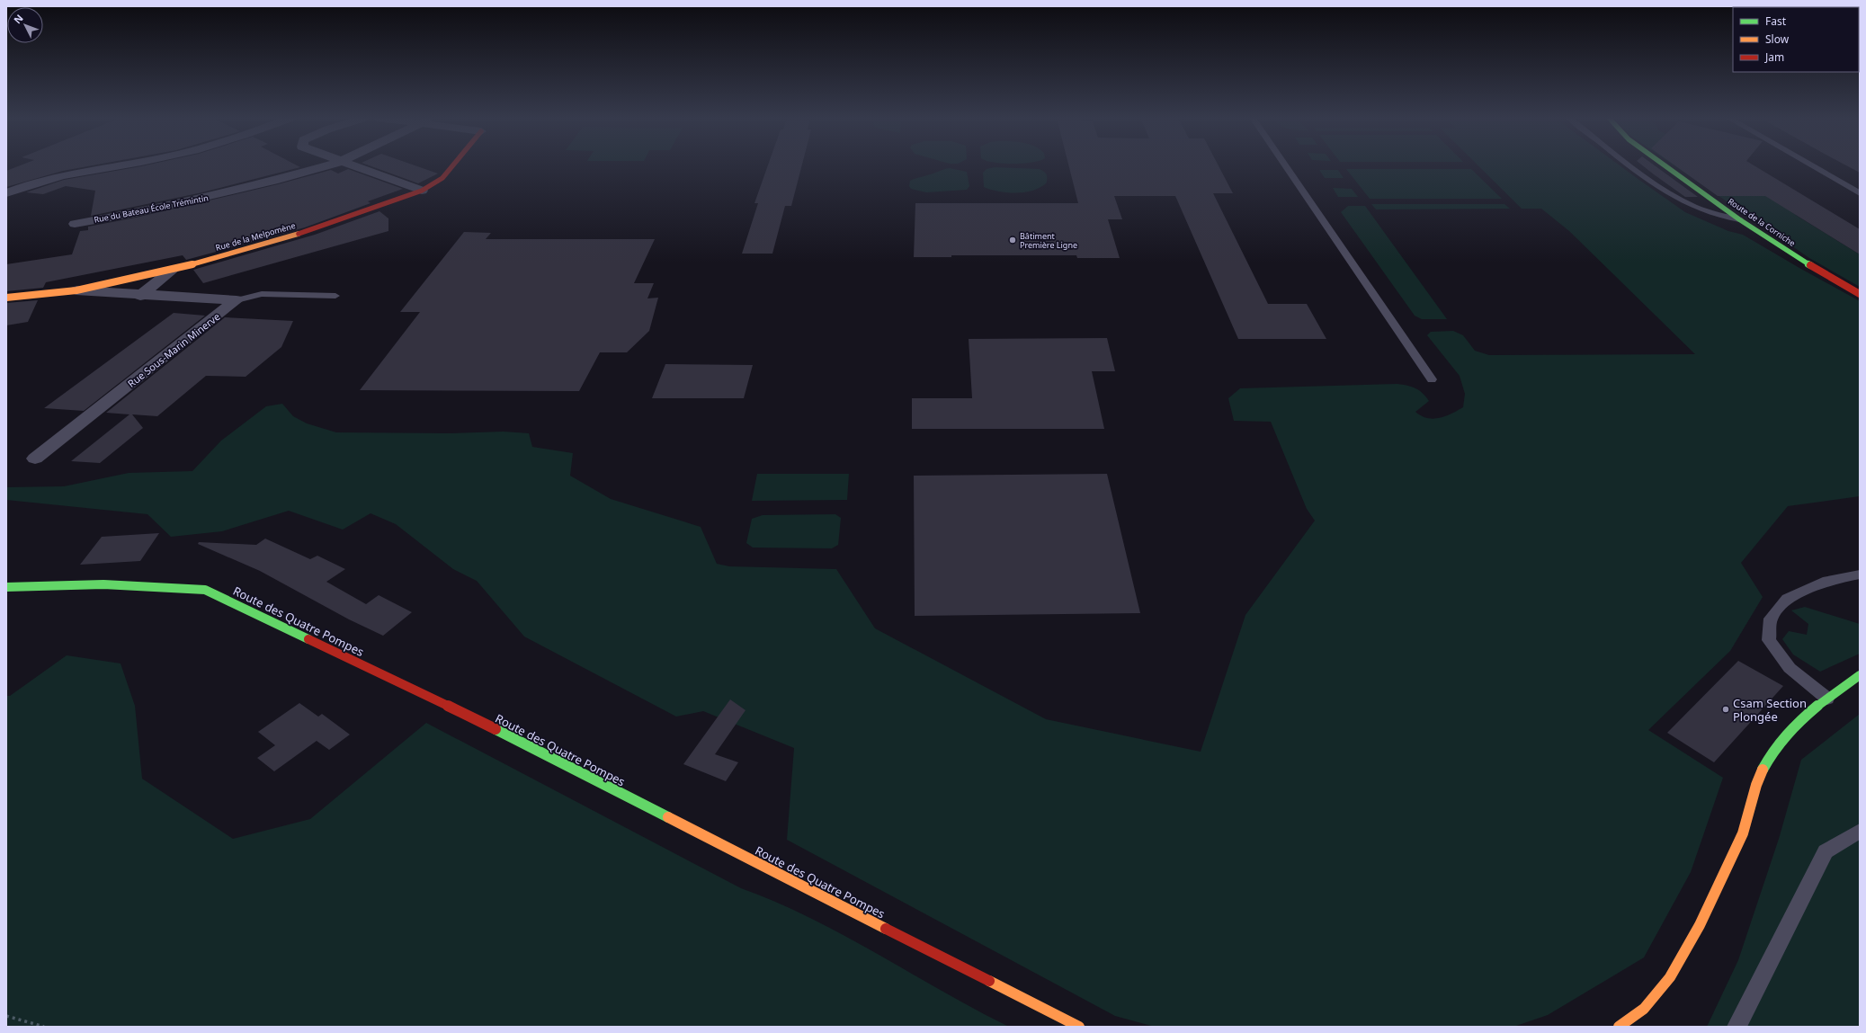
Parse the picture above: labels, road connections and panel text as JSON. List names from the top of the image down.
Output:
{
  "streets": {
    "street": [
      "Rue du Bateau École Trémintin",
      "Route de la Corniche",
      "Rue de la Melpomène",
      "Rue Sous-Marin Minerve",
      "Route des Quatre Pompes"
    ]
  },
  "crossings": [
    ["Rue de la Melpomène", "Rue Sous-Marin Minerve"]
  ],
  "places": ["Bâtiment Première Ligne", "Csam Section Plongée"],
  "legend": ["Fast", "Slow", "Jam"],
  "north": "top left"
}
